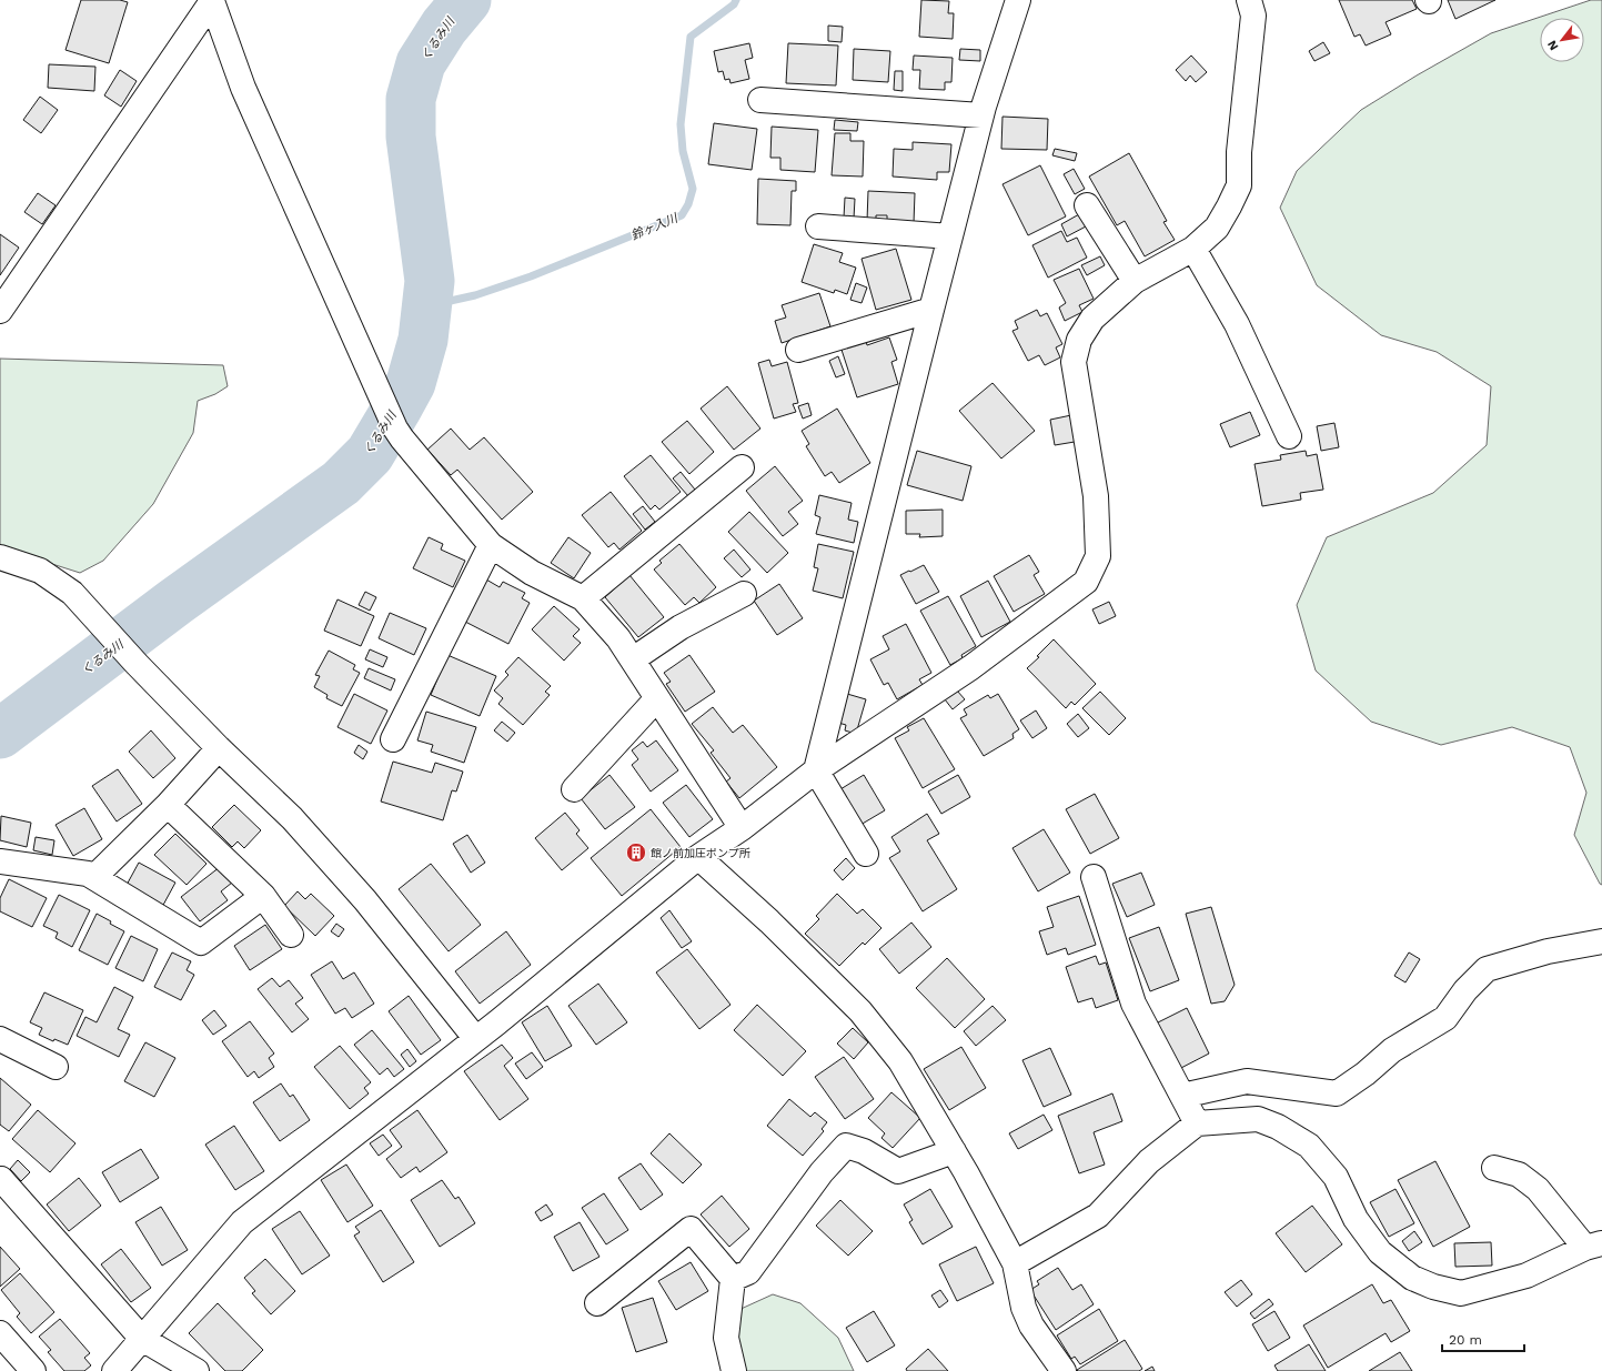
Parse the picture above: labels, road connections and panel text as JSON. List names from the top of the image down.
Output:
{
  "water": ["くるみ川", "鈴ヶ入川"],
  "places": {
    "building": ["館ノ前加圧ポンプ所"]
  },
  "scale_bar": "20 m",
  "north": "bottom left"
}
